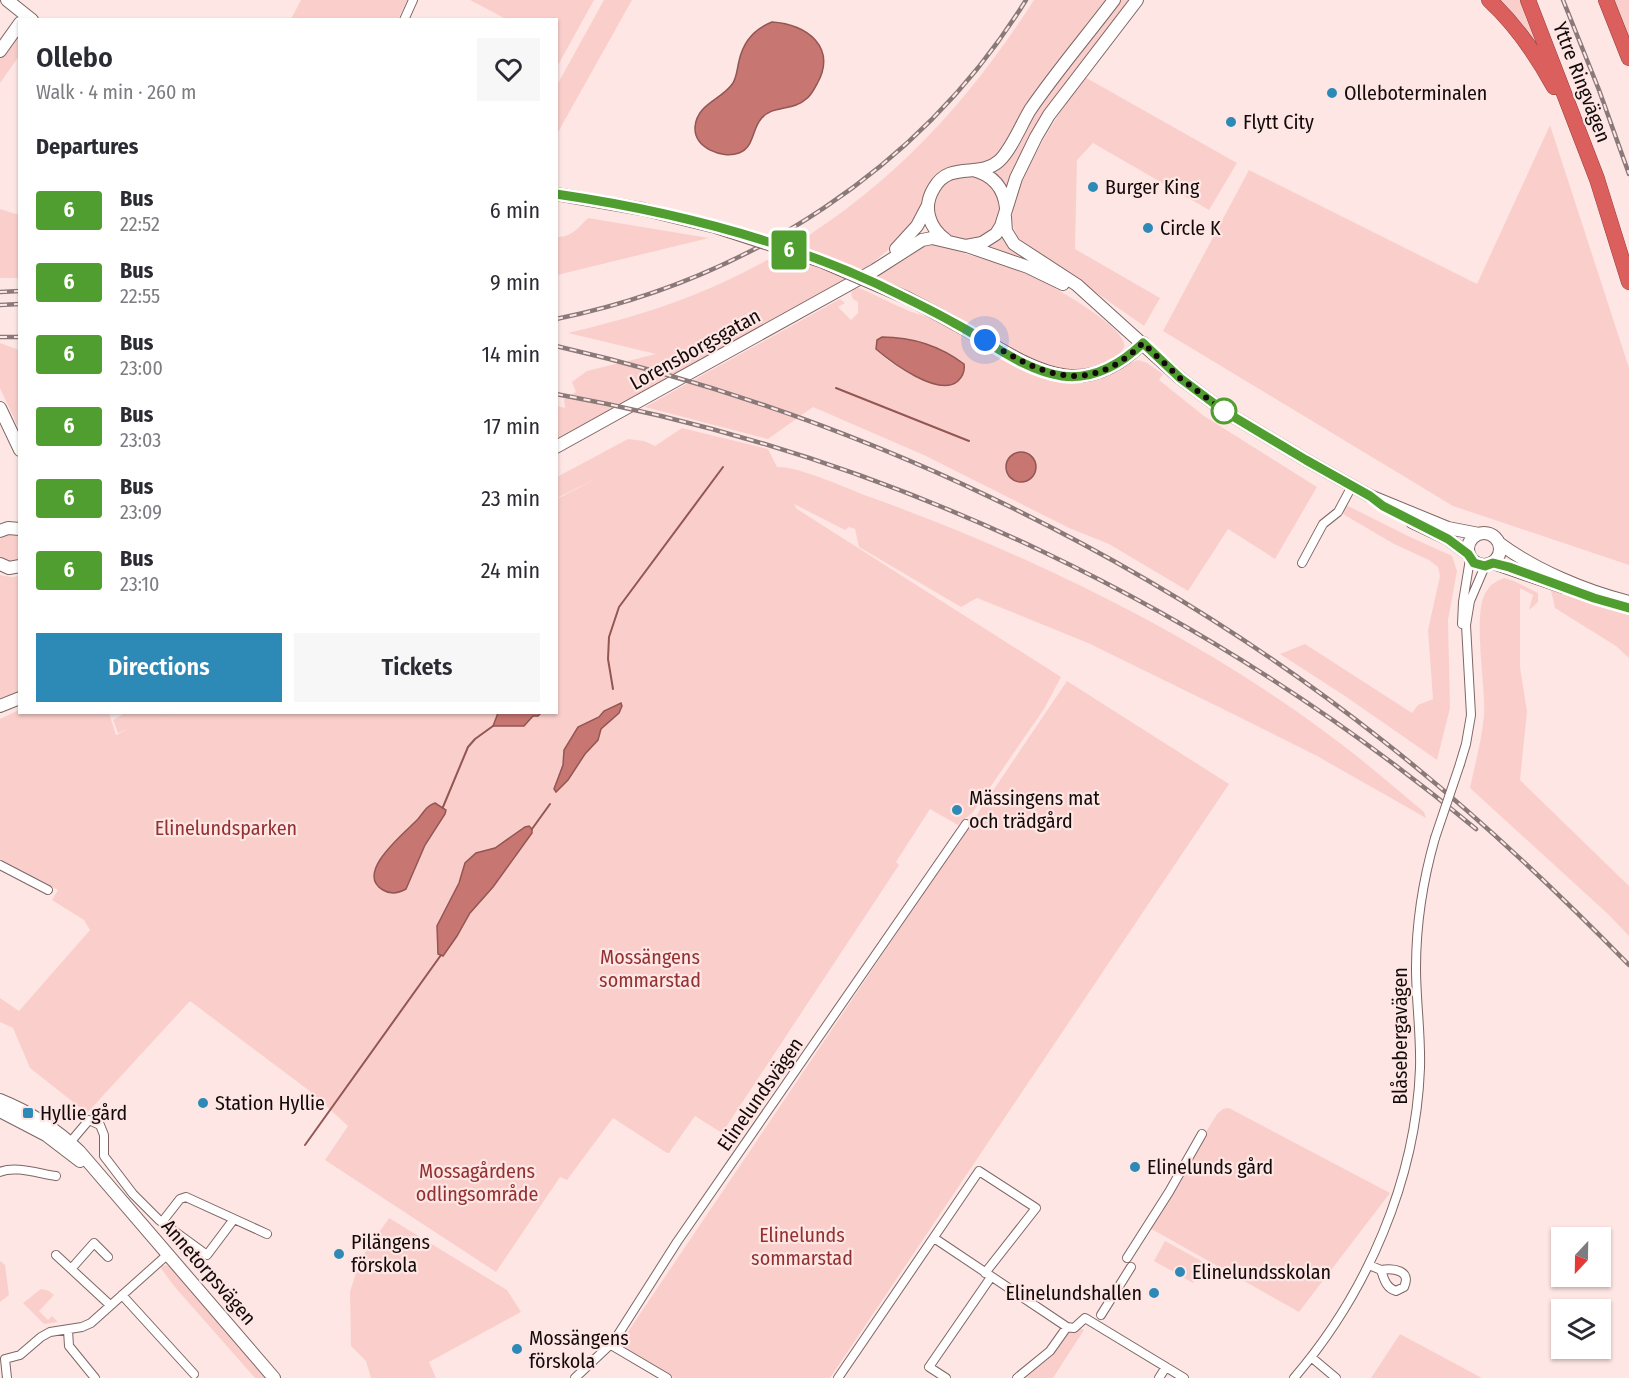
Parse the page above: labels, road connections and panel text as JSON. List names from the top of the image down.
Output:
{
  "streets": {
    "highway": ["Yttre Ringvägen"],
    "street": [
      "Lorensborgsgatan",
      "Blåsebergavägen",
      "Elinelundsvägen",
      "Annetorpsvägen"
    ]
  },
  "parks": [
    "Elinelundsparken",
    "Mossängens sommarstad",
    "Mossagårdens odlingsområde",
    "Elinelunds sommarstad"
  ],
  "places": {
    "other": [
      "Olleboterminalen",
      "Flytt City",
      "Burger King",
      "Circle K",
      "Mässingens mat och trädgård",
      "Station Hyllie",
      "Elinelunds gård",
      "Pilängens förskola",
      "Elinelundsskolan",
      "Elinelundshallen",
      "Mossängens förskola"
    ],
    "transit": ["Hyllie gård"]
  },
  "lines": ["bus line 6"],
  "north": "bottom",
  "page": {
    "on_map": "6",
    "heading": [
      ["Ollebo", "Walk · 4 min · 260 m"],
      "Departures"
    ],
    "list": [
      {
        "mark": "6",
        "name": "Bus",
        "note": "22:52",
        "value": "6 min"
      },
      {
        "mark": "6",
        "name": "Bus",
        "note": "22:55",
        "value": "9 min"
      },
      {
        "mark": "6",
        "name": "Bus",
        "note": "23:00",
        "value": "14 min"
      },
      {
        "mark": "6",
        "name": "Bus",
        "note": "23:03",
        "value": "17 min"
      },
      {
        "mark": "6",
        "name": "Bus",
        "note": "23:09",
        "value": "23 min"
      },
      {
        "mark": "6",
        "name": "Bus",
        "note": "23:10",
        "value": "24 min"
      }
    ],
    "buttons": ["Directions", "Tickets"]
  }
}
